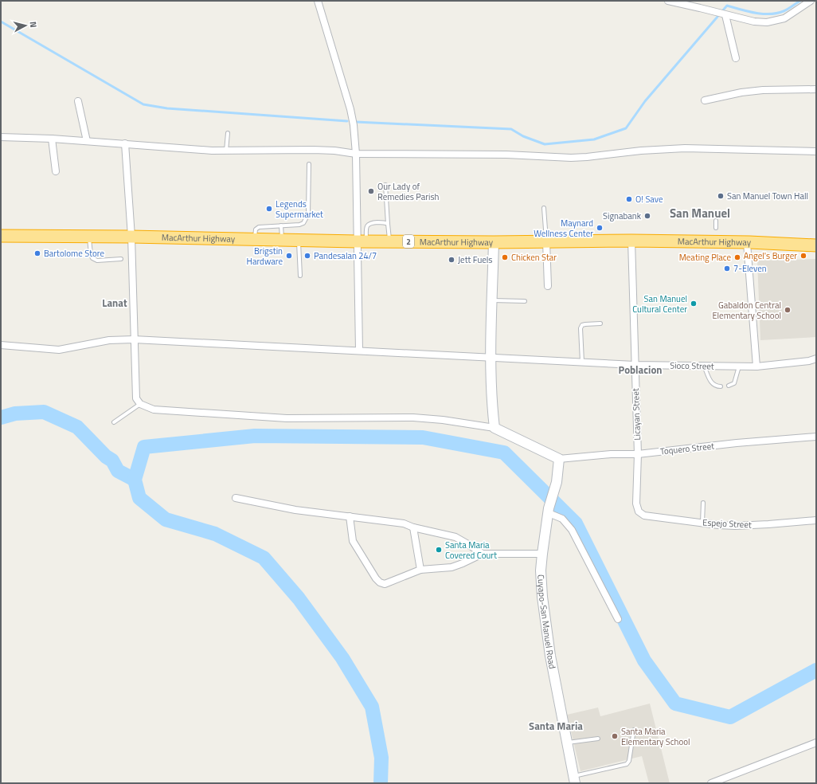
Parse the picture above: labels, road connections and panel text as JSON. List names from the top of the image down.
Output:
{
  "streets": {
    "highway": ["MacArthur Highway", "2"],
    "street": [
      "Sioco Street",
      "Licayan Street",
      "Toquero Street",
      "Espejo Street",
      "Cuyapo-San Manuel Road"
    ]
  },
  "crossings": [
    ["MacArthur Highway", "Licayan Street"],
    ["Sioco Street", "Licayan Street"],
    ["Licayan Street", "Toquero Street"],
    ["Licayan Street", "Espejo Street"],
    ["Toquero Street", "Cuyapo-San Manuel Road"]
  ],
  "districts": [
    "San Manuel",
    "Lanat",
    "Poblacion",
    "Santa Maria"
  ],
  "places": [
    "Our Lady of Remedies Parish",
    "San Manuel Town Hall",
    "O! Save",
    "Legends Supermarket",
    "Signabank",
    "Maynard Wellness Center",
    "Bartolome Store",
    "Brigstin Hardware",
    "Pandesalan 24/7",
    "Angel's Burger",
    "Chicken Star",
    "Meating Place",
    "Jett Fuels",
    "7-Eleven",
    "San Manuel Cultural Center",
    "Gabaldon Central Elementary School",
    "Santa Maria Covered Court",
    "Santa Maria Elementary School"
  ],
  "north": "right"
}
